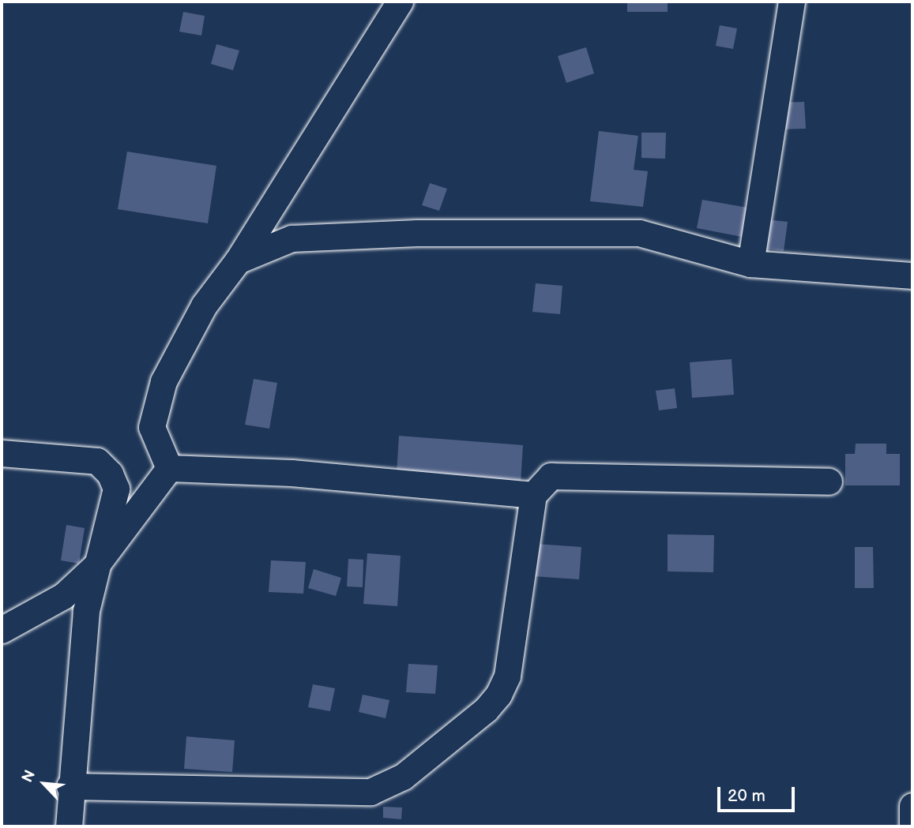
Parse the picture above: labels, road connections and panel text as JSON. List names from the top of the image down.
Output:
{
  "scale_bar": "20 m",
  "north": "top left"
}
